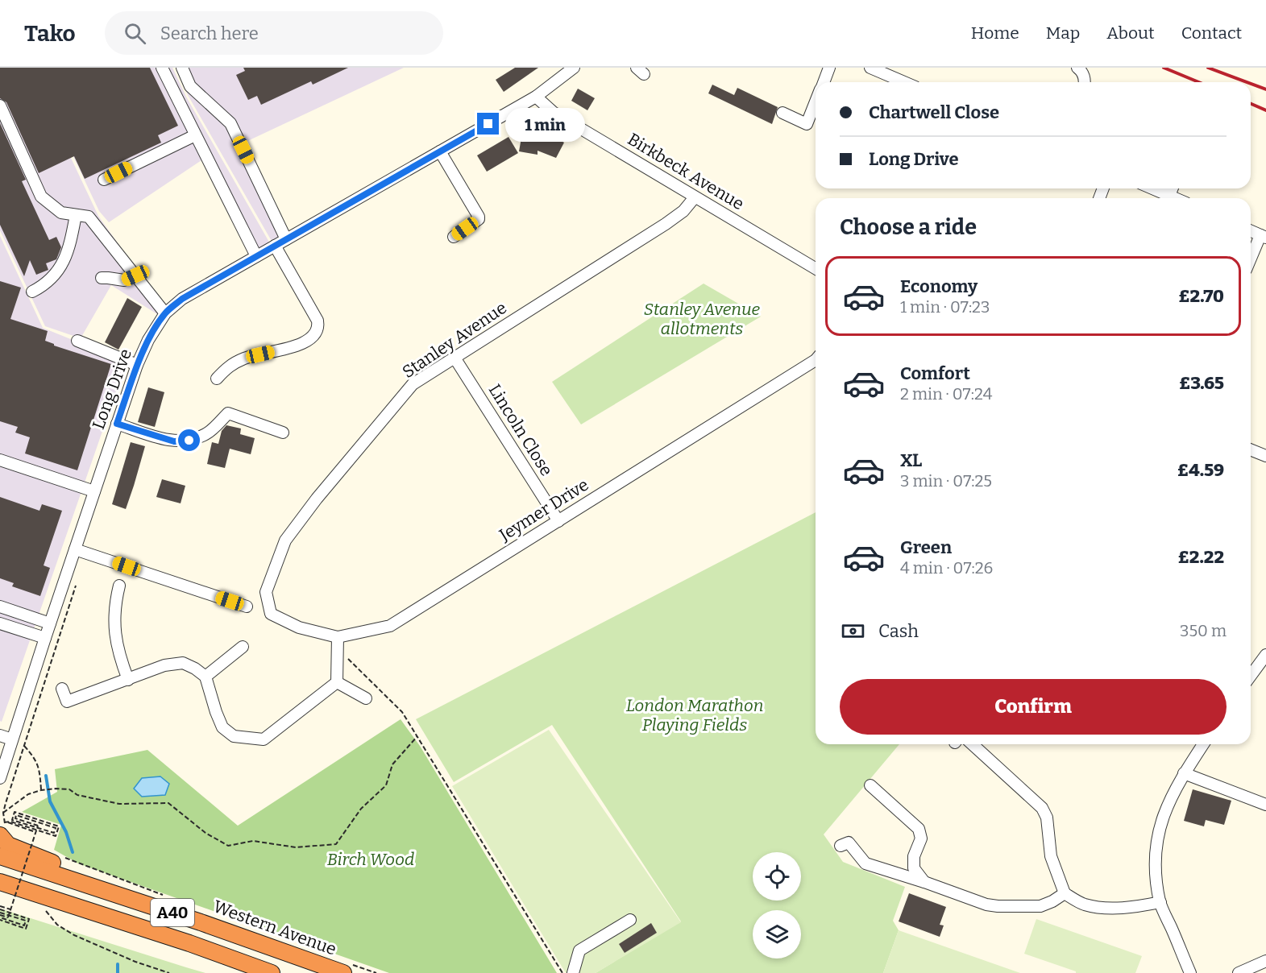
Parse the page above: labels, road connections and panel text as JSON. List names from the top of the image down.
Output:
{
  "streets": {
    "highway": ["A40", "Western Avenue"],
    "street": [
      "Birkbeck Avenue",
      "Stanley Avenue",
      "Long Drive",
      "Lincoln Close",
      "Jeymer Drive"
    ]
  },
  "crossings": [
    ["Birkbeck Avenue", "Stanley Avenue"],
    ["Birkbeck Avenue", "Long Drive"],
    ["Stanley Avenue", "Lincoln Close"],
    ["Stanley Avenue", "Jeymer Drive"],
    ["Lincoln Close", "Jeymer Drive"]
  ],
  "parks": ["Stanley Avenue allotments", "London Marathon Playing Fields", "Birch Wood"],
  "page": {
    "header": "Tako",
    "search": "Search here",
    "nav": [
      "Home",
      "Map",
      "About",
      "Contact"
    ],
    "banner": ["Chartwell Close", "Long Drive"],
    "bubble": "1 min",
    "heading": "Choose a ride",
    "list": [
      {
        "name": "Economy",
        "note": "1 min · 07:23",
        "value": "£2.70"
      },
      {
        "name": "Comfort",
        "note": "2 min · 07:24",
        "value": "£3.65"
      },
      {
        "name": "XL",
        "note": "3 min · 07:25",
        "value": "£4.59"
      },
      {
        "name": "Green",
        "note": "4 min · 07:26",
        "value": "£2.22"
      }
    ],
    "pay": ["Cash", "350 m"],
    "buttons": "Confirm"
  }
}
